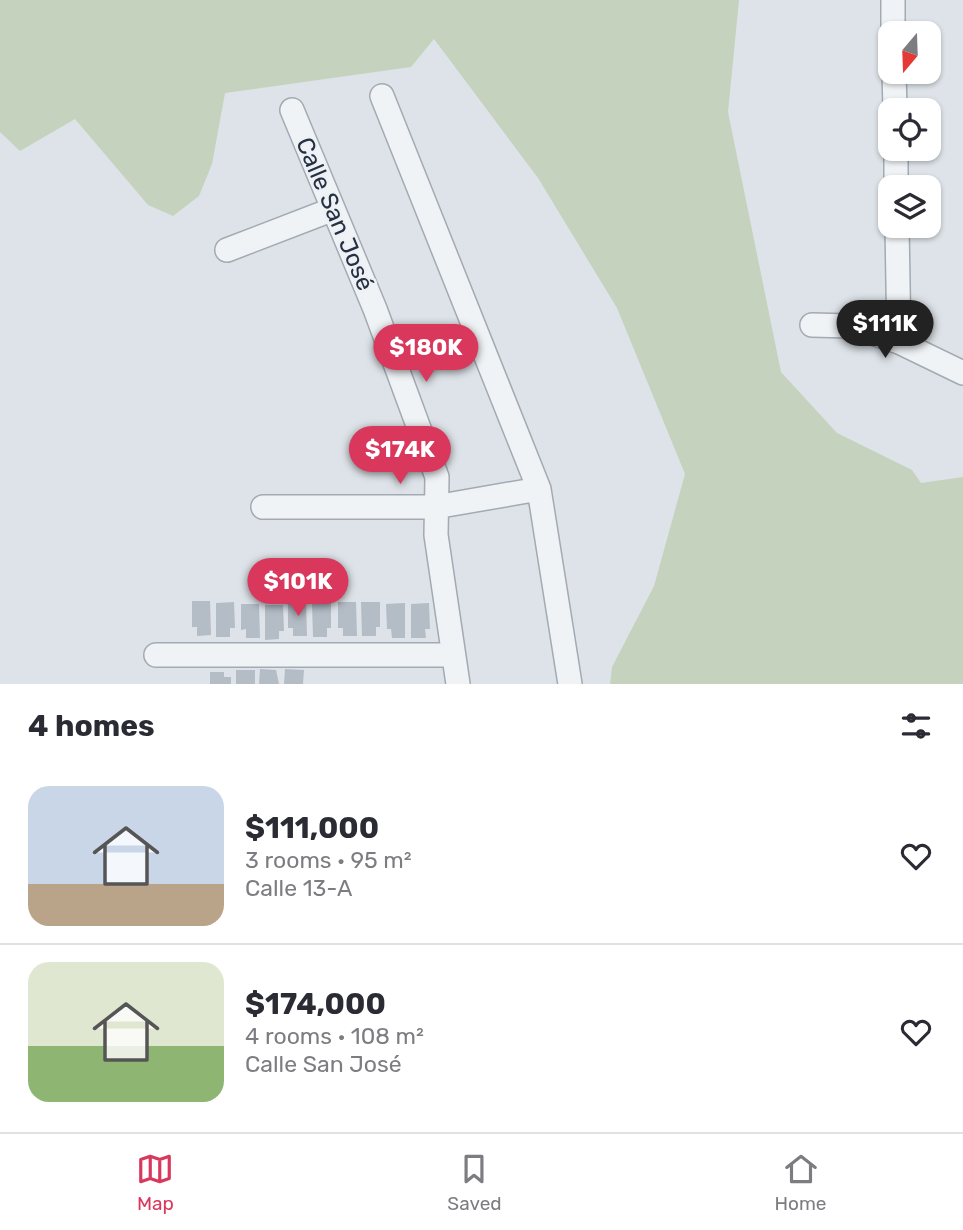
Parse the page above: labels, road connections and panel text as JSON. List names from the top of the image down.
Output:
{
  "streets": {
    "street": ["Calle San José"]
  },
  "north": "bottom",
  "page": {
    "price": [
      "$111K",
      "$180K",
      "$174K",
      "$101K"
    ],
    "heading": "4 homes",
    "list": [
      {
        "name": "$111,000",
        "note": "3 rooms · 95 m² · Calle 13-A"
      },
      {
        "name": "$174,000",
        "note": "4 rooms · 108 m² · Calle San José"
      }
    ],
    "tabs": ["Map", "Saved", "Home"]
  }
}
